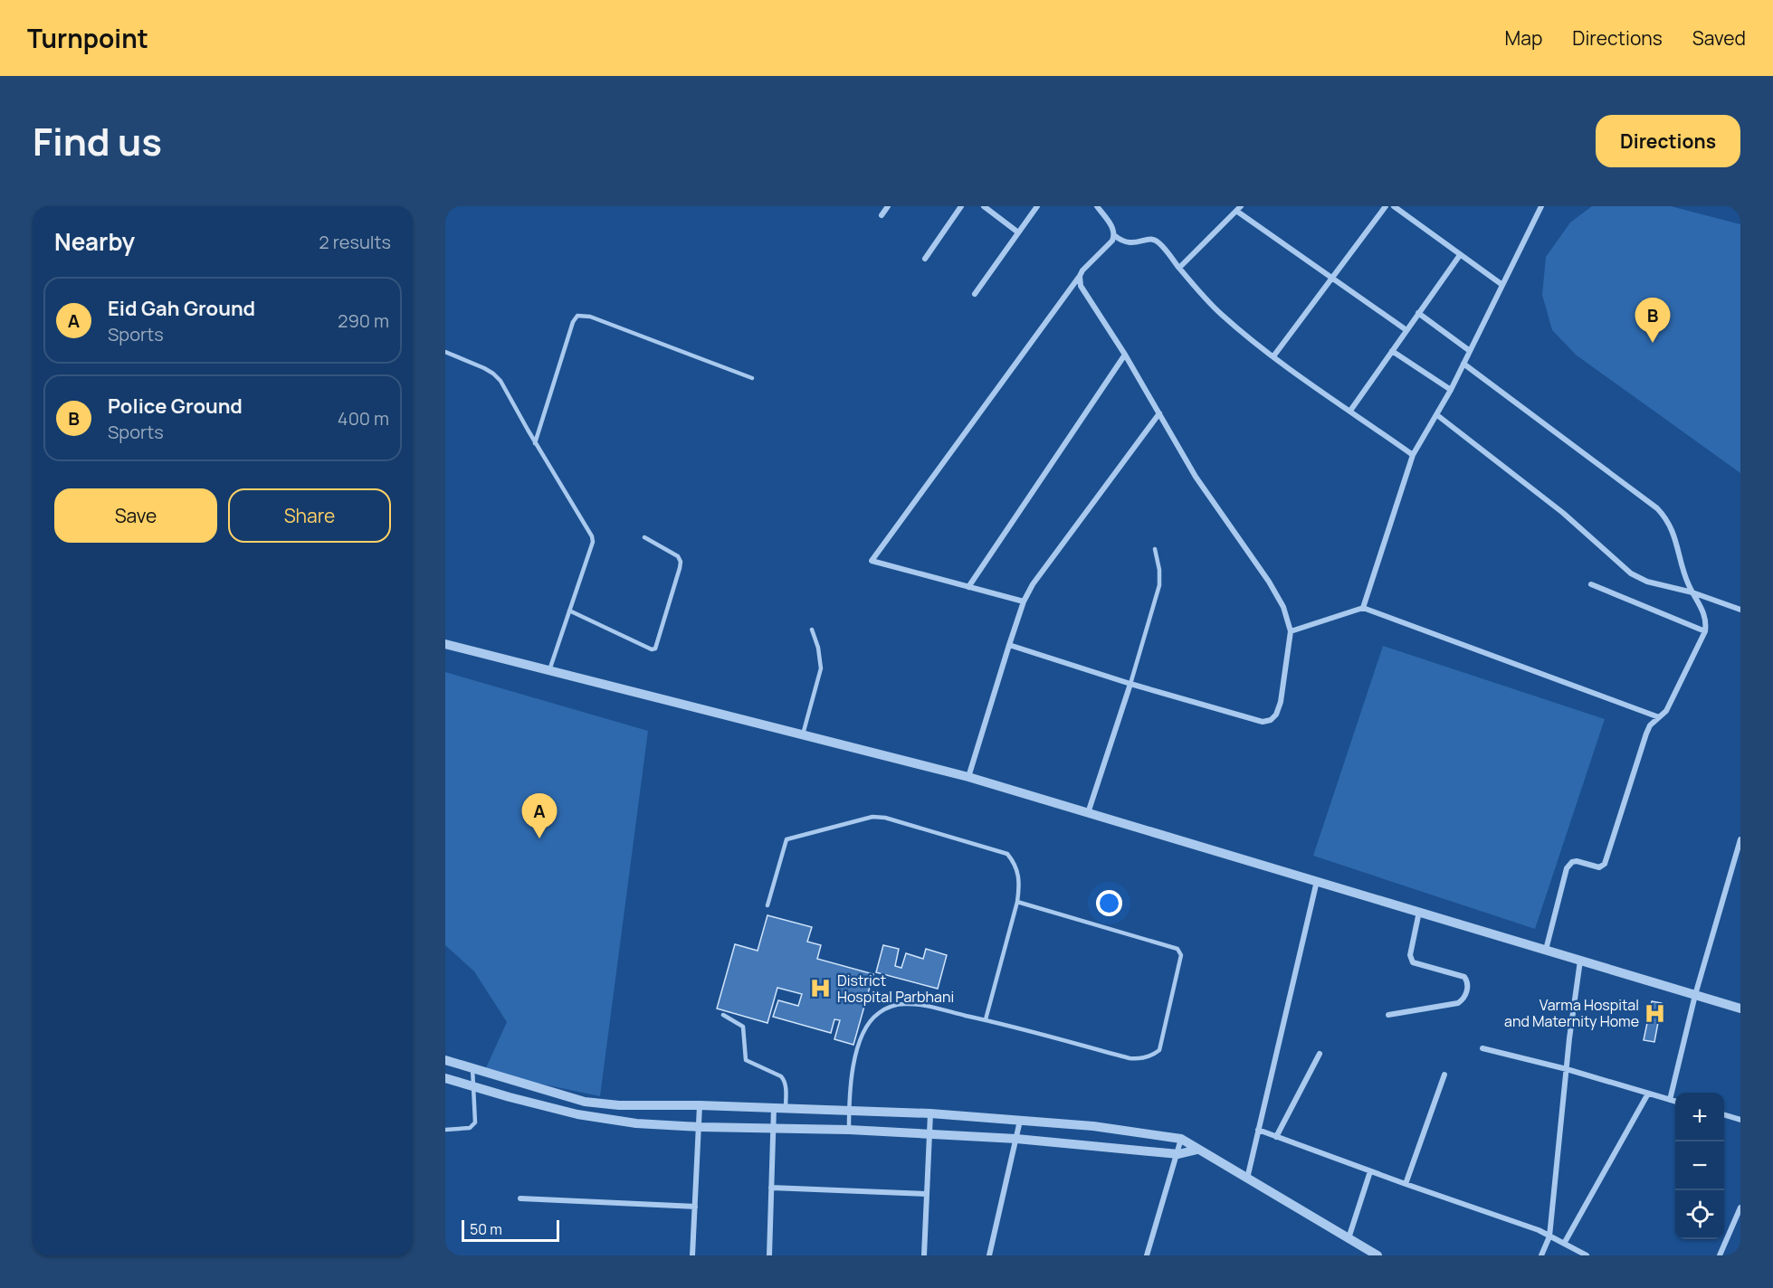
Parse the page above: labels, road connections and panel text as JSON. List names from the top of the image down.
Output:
{
  "places": {
    "hospital": ["District Hospital Parbhani", "Varma Hospital and Maternity Home"]
  },
  "scale_bar": "50 m",
  "page": {
    "header": "Turnpoint",
    "nav": ["Map", "Directions", "Saved"],
    "title": "Find us",
    "buttons": [
      "Directions",
      ["Save", "Share"]
    ],
    "heading": ["Nearby", "2 results"],
    "list": [
      {
        "mark": "A",
        "name": "Eid Gah Ground",
        "note": "Sports",
        "value": "290 m"
      },
      {
        "mark": "B",
        "name": "Police Ground",
        "note": "Sports",
        "value": "400 m"
      }
    ],
    "pins": ["B", "A"],
    "map_buttons": ["+", "−"],
    "scale": "50 m"
  }
}
